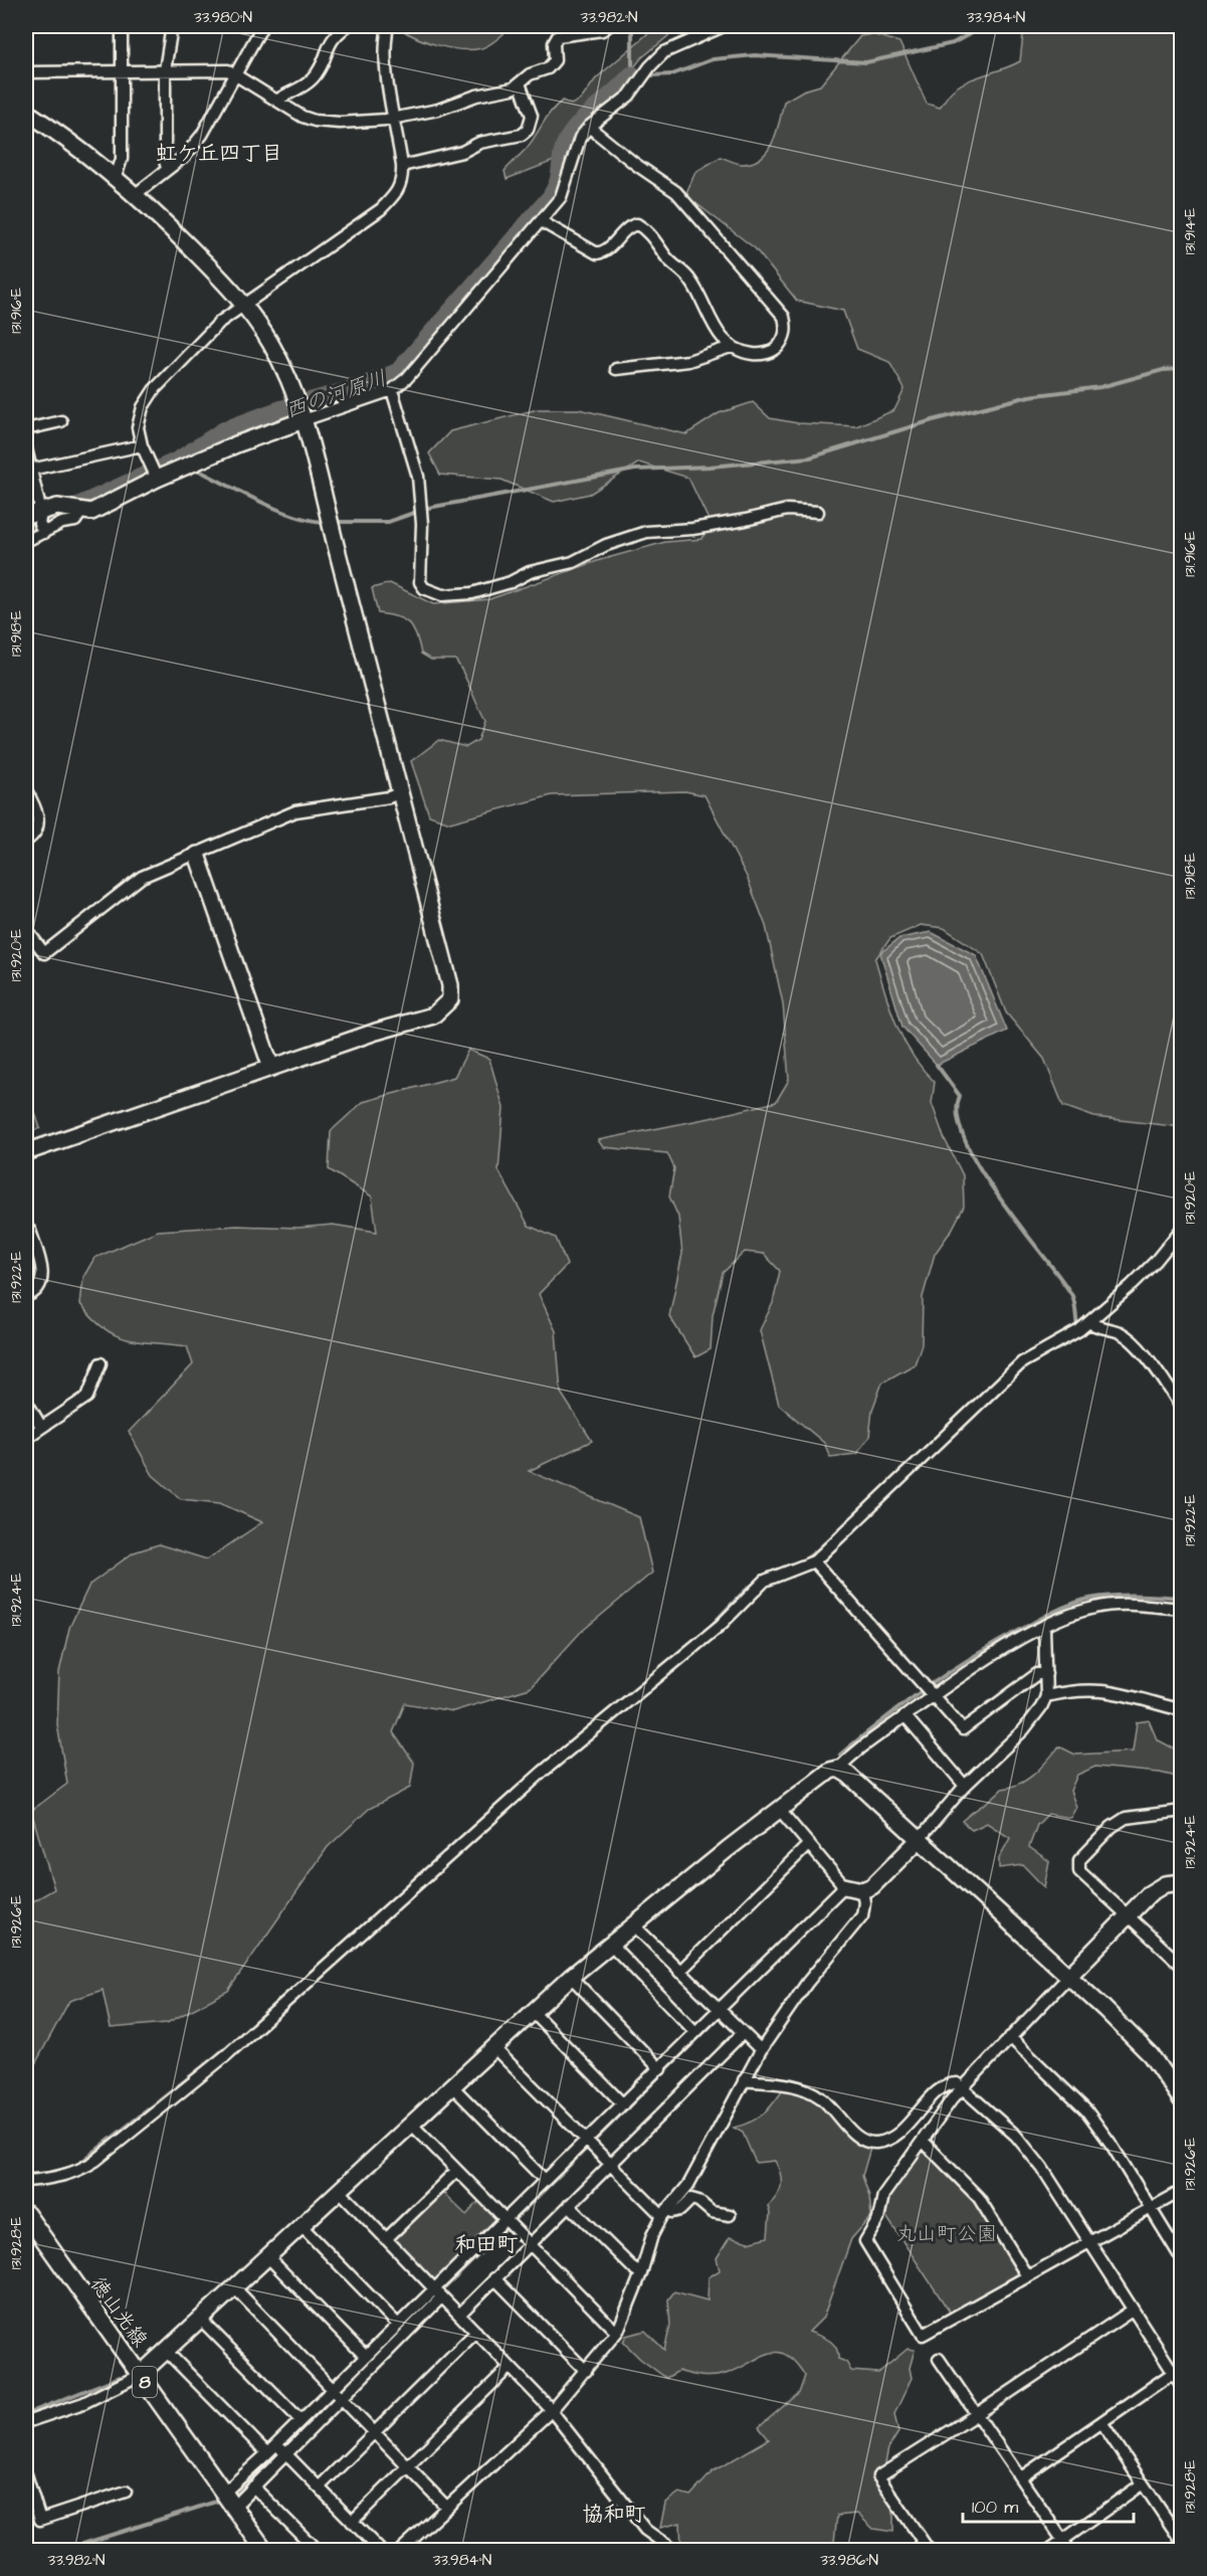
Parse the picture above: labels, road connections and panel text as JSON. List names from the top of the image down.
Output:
{
  "streets": {
    "main road": ["徳山光線", "8"]
  },
  "districts": ["虹ケ丘四丁目", "和田町", "協和町"],
  "water": ["西の河原川"],
  "parks": ["丸山町公園"],
  "scale_bar": "100 m",
  "coordinates": [
    "33.980°N",
    "33.982°N",
    "33.984°N",
    "131.914°E",
    "131.916°E",
    "131.918°E",
    "131.920°E",
    "131.922°E",
    "131.924°E",
    "131.926°E",
    "131.928°E",
    "33.986°N"
  ]
}
